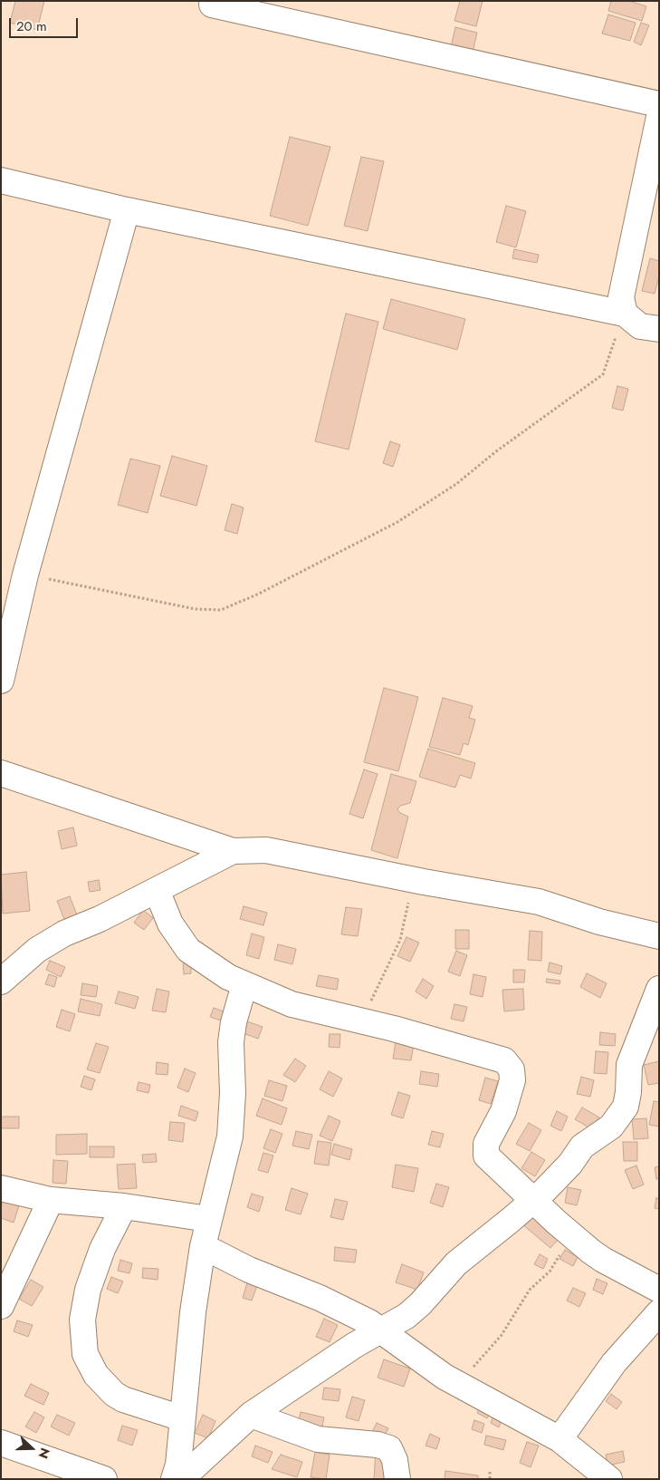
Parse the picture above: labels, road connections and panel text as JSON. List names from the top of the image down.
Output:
{
  "scale_bar": "20 m",
  "north": "right"
}
